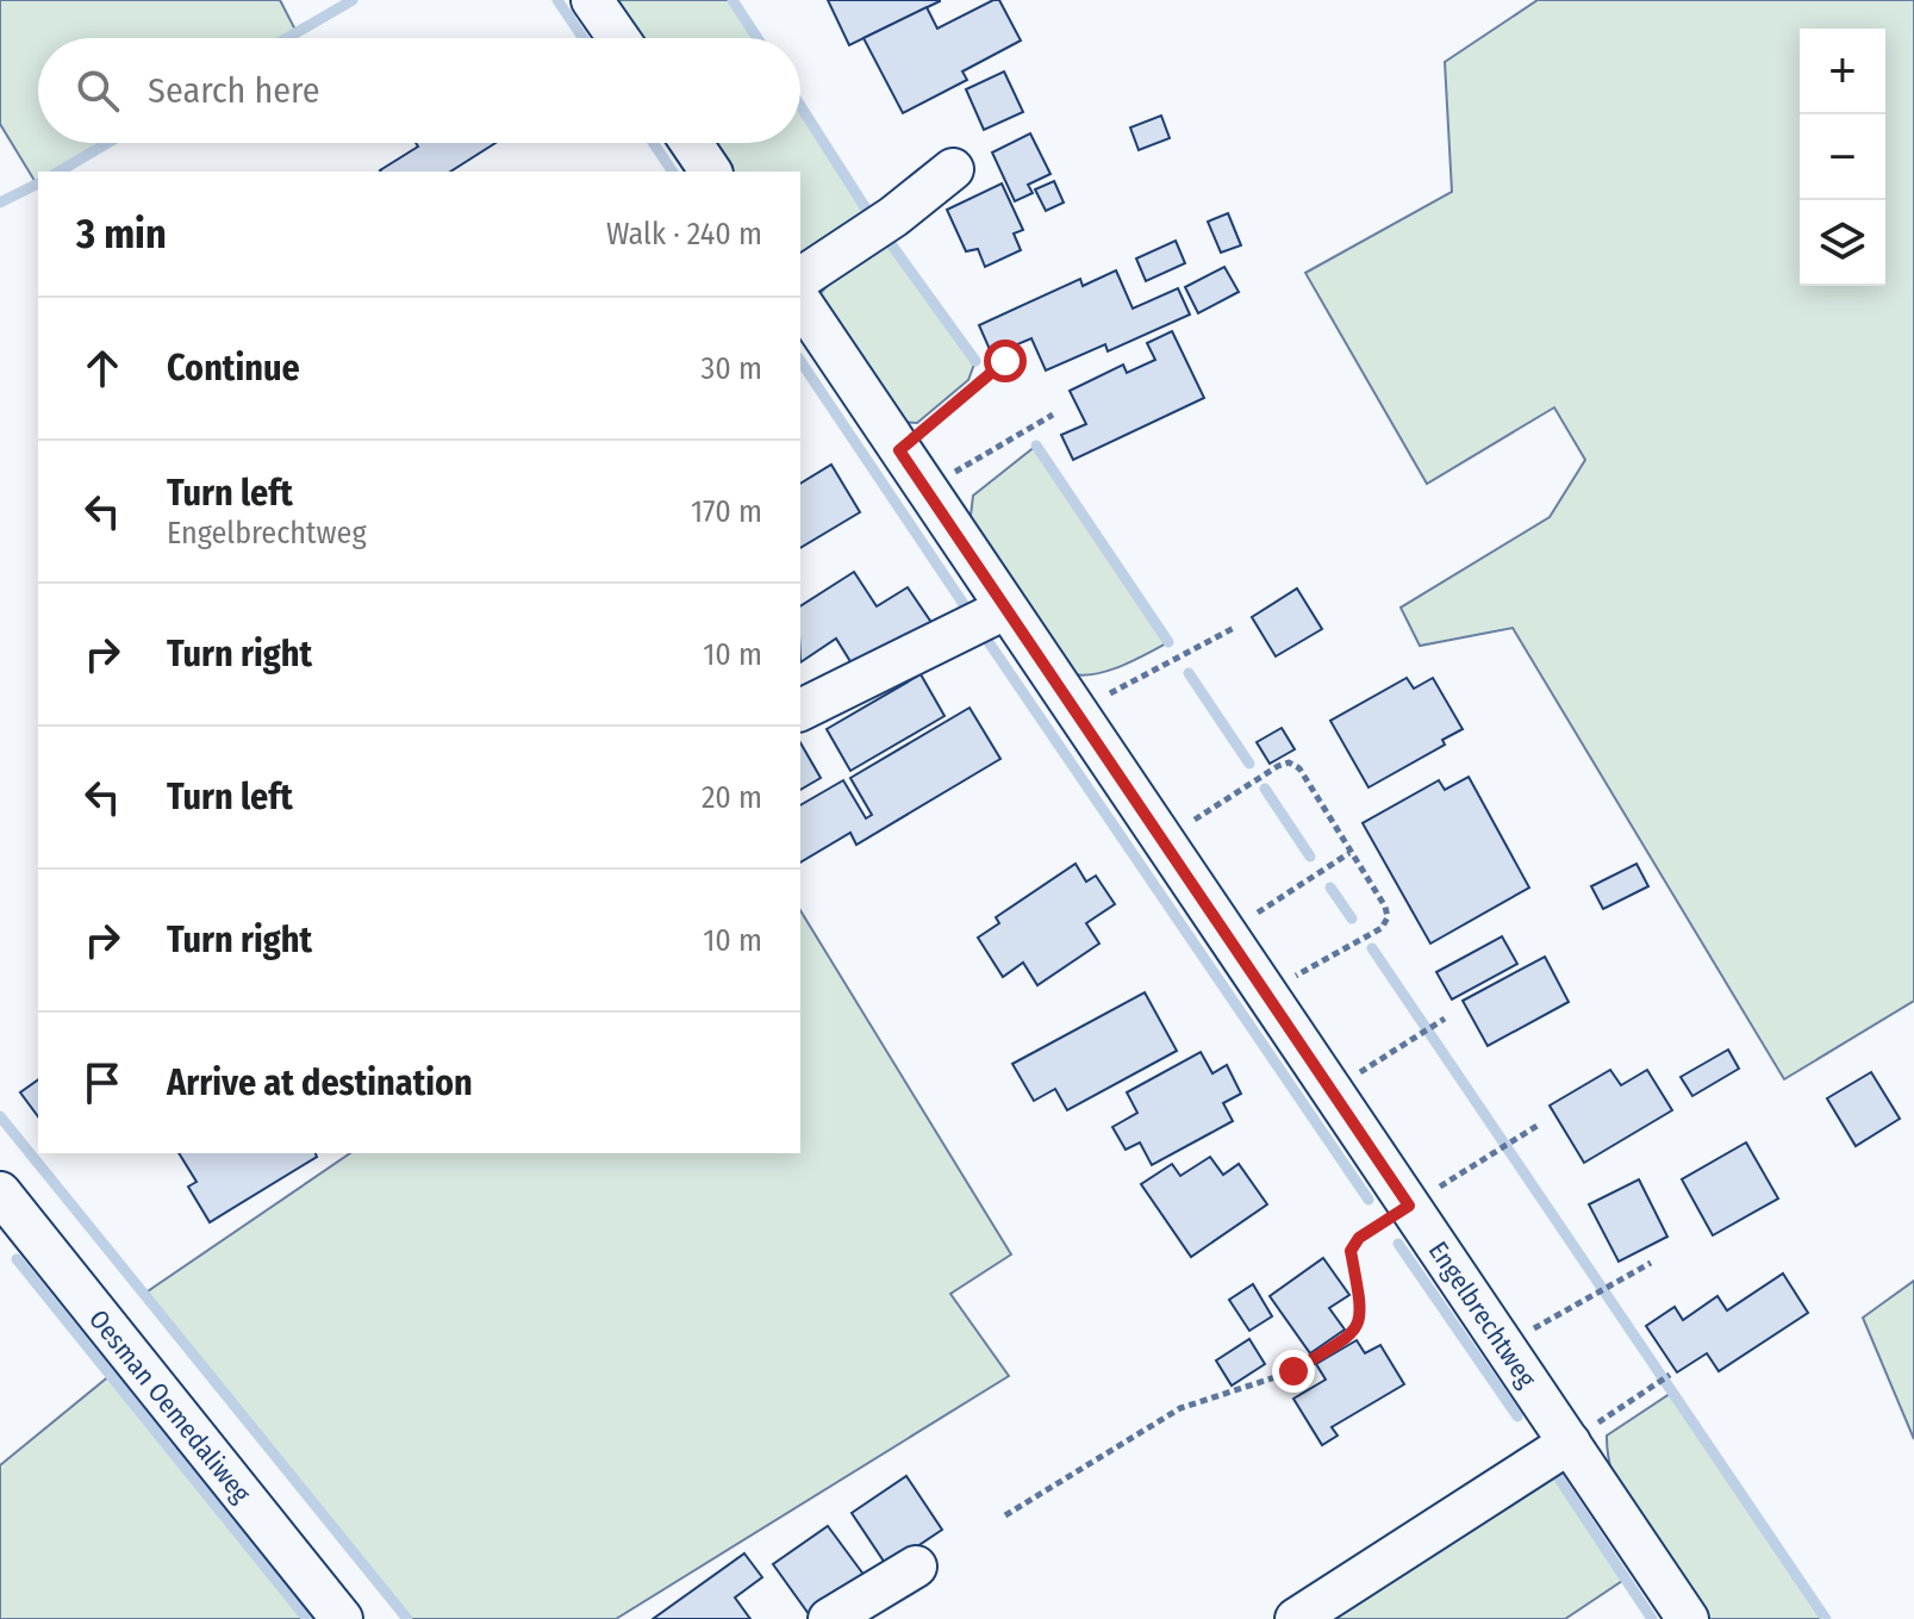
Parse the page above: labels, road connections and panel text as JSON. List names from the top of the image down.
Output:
{
  "streets": {
    "street": ["Engelbrechtweg", "Oesman Oemedaliweg"]
  },
  "page": {
    "map_buttons": ["+", "−"],
    "search": "Search here",
    "heading": ["3 min", "Walk · 240 m"],
    "list": [
      ["Continue", "30 m"],
      ["Turn left", "Engelbrechtweg", "170 m"],
      ["Turn right", "10 m"],
      ["Turn left", "20 m"],
      ["Turn right", "10 m"],
      "Arrive at destination"
    ]
  }
}
